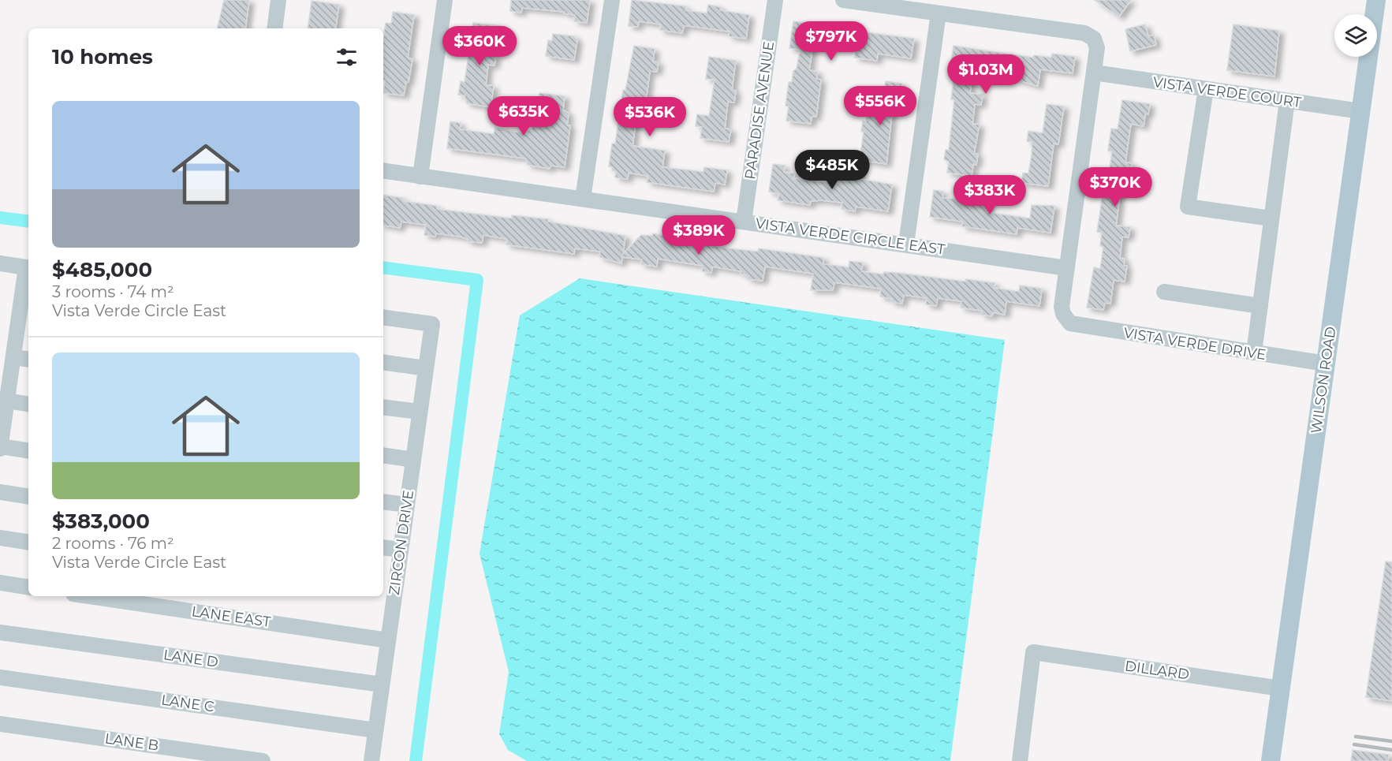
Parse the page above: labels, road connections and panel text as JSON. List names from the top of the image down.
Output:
{
  "streets": {
    "main road": ["WILSON ROAD"],
    "street": [
      "VISTA VERDE COURT",
      "PARADISE AVENUE",
      "VISTA VERDE CIRCLE EAST",
      "VISTA VERDE DRIVE",
      "ZIRCON DRIVE",
      "LANE EAST",
      "LANE D",
      "DILLARD",
      "LANE C",
      "LANE B"
    ]
  },
  "crossings": [
    ["VISTA VERDE COURT", "WILSON ROAD"],
    ["PARADISE AVENUE", "VISTA VERDE CIRCLE EAST"],
    ["VISTA VERDE CIRCLE EAST", "VISTA VERDE DRIVE"],
    ["VISTA VERDE DRIVE", "WILSON ROAD"],
    ["WILSON ROAD", "DILLARD"],
    ["ZIRCON DRIVE", "LANE EAST"],
    ["ZIRCON DRIVE", "LANE D"],
    ["ZIRCON DRIVE", "LANE C"]
  ],
  "page": {
    "price": [
      "$797K",
      "$360K",
      "$1.03M",
      "$556K",
      "$635K",
      "$536K",
      "$485K",
      "$370K",
      "$383K",
      "$389K"
    ],
    "heading": "10 homes",
    "list": [
      {
        "name": "$485,000",
        "note": "3 rooms · 74 m² · Vista Verde Circle East"
      },
      {
        "name": "$383,000",
        "note": "2 rooms · 76 m² · Vista Verde Circle East"
      }
    ]
  }
}
